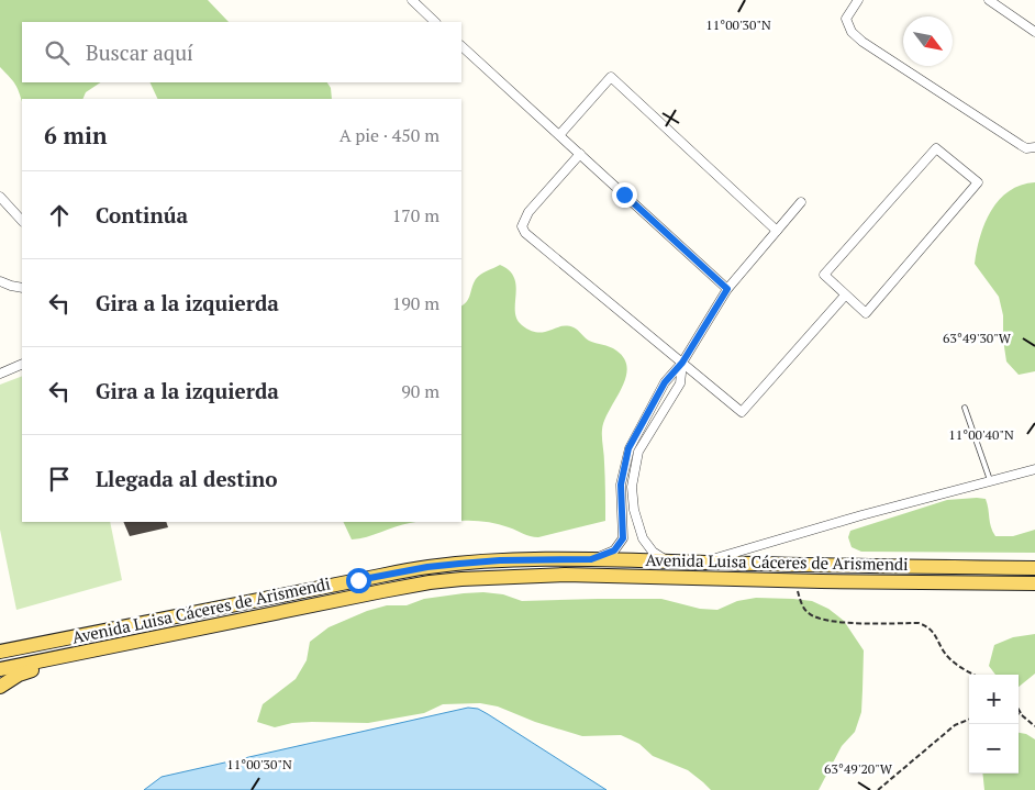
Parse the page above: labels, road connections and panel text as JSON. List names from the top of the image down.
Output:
{
  "streets": {
    "main road": ["Avenida Luisa Cáceres de Arismendi"]
  },
  "north": "bottom right",
  "page": {
    "search": "Buscar aquí",
    "heading": ["6 min", "A pie · 450 m"],
    "list": [
      ["Continúa", "170 m"],
      ["Gira a la izquierda", "190 m"],
      ["Gira a la izquierda", "90 m"],
      "Llegada al destino"
    ],
    "map_buttons": ["+", "−"]
  },
  "coordinates": [
    "11°00'30\"N",
    "63°49'30\"W",
    "11°00'40\"N",
    "63°49'20\"W"
  ]
}
